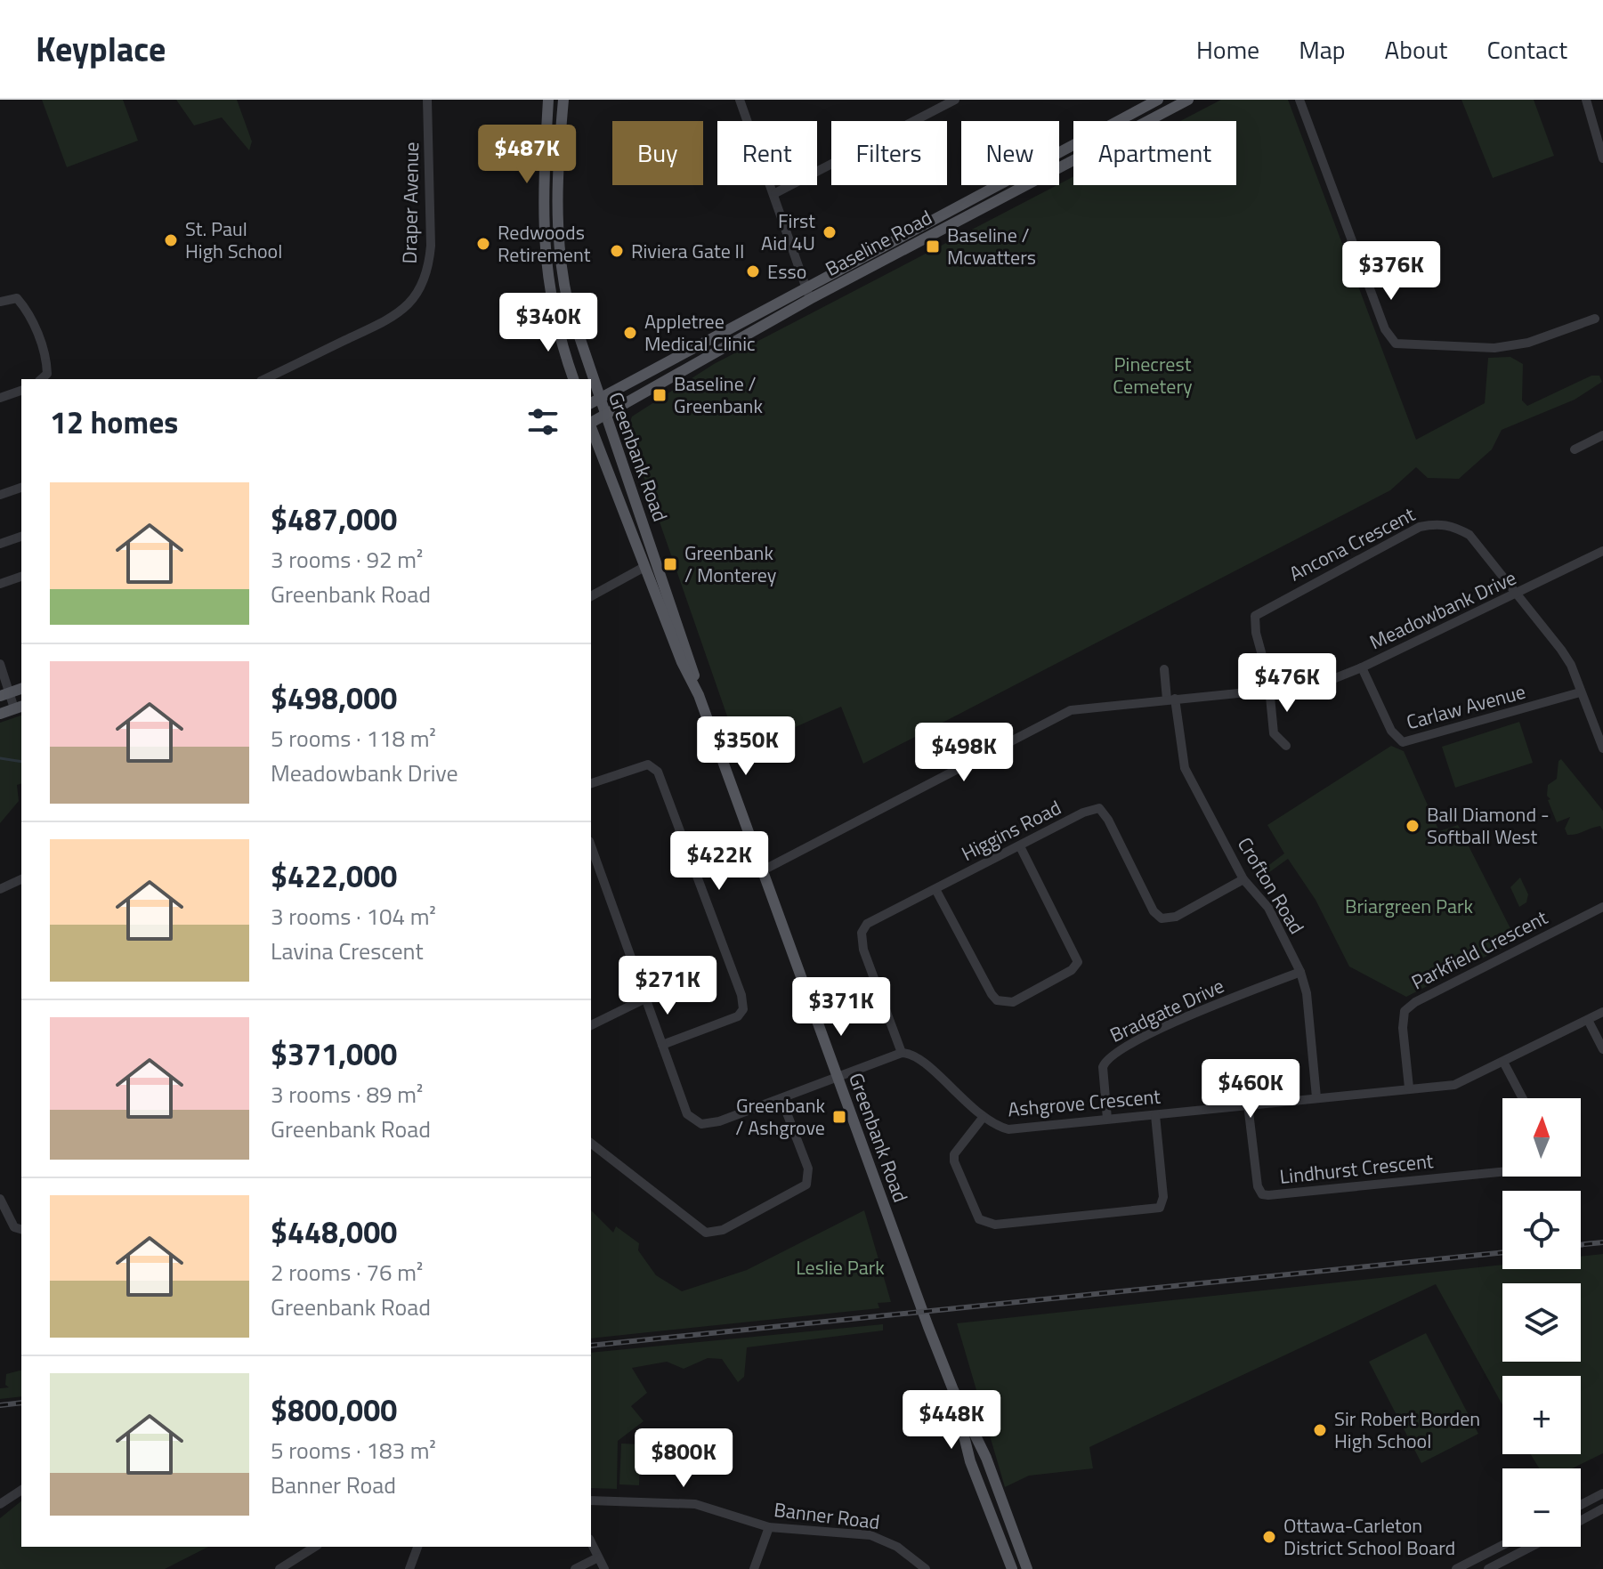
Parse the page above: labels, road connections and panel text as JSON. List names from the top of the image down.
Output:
{
  "streets": {
    "main road": ["Baseline Road", "Greenbank Road"],
    "street": [
      "Draper Avenue",
      "Ancona Crescent",
      "Meadowbank Drive",
      "Carlaw Avenue",
      "Higgins Road",
      "Crofton Road",
      "Parkfield Crescent",
      "Bradgate Drive",
      "Ashgrove Crescent",
      "Lindhurst Crescent",
      "Banner Road"
    ]
  },
  "crossings": [
    ["Baseline Road", "Greenbank Road"],
    ["Greenbank Road", "Meadowbank Drive"],
    ["Ancona Crescent", "Meadowbank Drive"],
    ["Meadowbank Drive", "Carlaw Avenue"],
    ["Meadowbank Drive", "Crofton Road"],
    ["Higgins Road", "Crofton Road"],
    ["Higgins Road", "Ashgrove Crescent"],
    ["Crofton Road", "Bradgate Drive"],
    ["Crofton Road", "Ashgrove Crescent"],
    ["Parkfield Crescent", "Ashgrove Crescent"],
    ["Bradgate Drive", "Ashgrove Crescent"],
    ["Ashgrove Crescent", "Lindhurst Crescent"]
  ],
  "parks": ["Pinecrest Cemetery", "Briargreen Park", "Leslie Park"],
  "places": {
    "other": [
      "First Aid 4U",
      "St. Paul High School",
      "Redwoods Retirement",
      "Riviera Gate II",
      "Esso",
      "Appletree Medical Clinic",
      "Ball Diamond - Softball West",
      "Sir Robert Borden High School",
      "Ottawa-Carleton District School Board"
    ],
    "transit": [
      "Baseline / Mcwatters",
      "Baseline / Greenbank",
      "Greenbank / Monterey",
      "Greenbank / Ashgrove"
    ]
  },
  "north": "top",
  "page": {
    "header": "Keyplace",
    "nav": [
      "Home",
      "Map",
      "About",
      "Contact"
    ],
    "chip": [
      "Buy",
      "Rent",
      "Filters",
      "New",
      "Apartment"
    ],
    "price": [
      "$487K",
      "$376K",
      "$340K",
      "$476K",
      "$350K",
      "$498K",
      "$422K",
      "$271K",
      "$371K",
      "$460K",
      "$448K",
      "$800K"
    ],
    "heading": "12 homes",
    "list": [
      {
        "name": "$487,000",
        "note": "3 rooms · 92 m² · Greenbank Road"
      },
      {
        "name": "$498,000",
        "note": "5 rooms · 118 m² · Meadowbank Drive"
      },
      {
        "name": "$422,000",
        "note": "3 rooms · 104 m² · Lavina Crescent"
      },
      {
        "name": "$371,000",
        "note": "3 rooms · 89 m² · Greenbank Road"
      },
      {
        "name": "$448,000",
        "note": "2 rooms · 76 m² · Greenbank Road"
      },
      {
        "name": "$800,000",
        "note": "5 rooms · 183 m² · Banner Road"
      }
    ],
    "map_buttons": ["+", "−"]
  }
}
